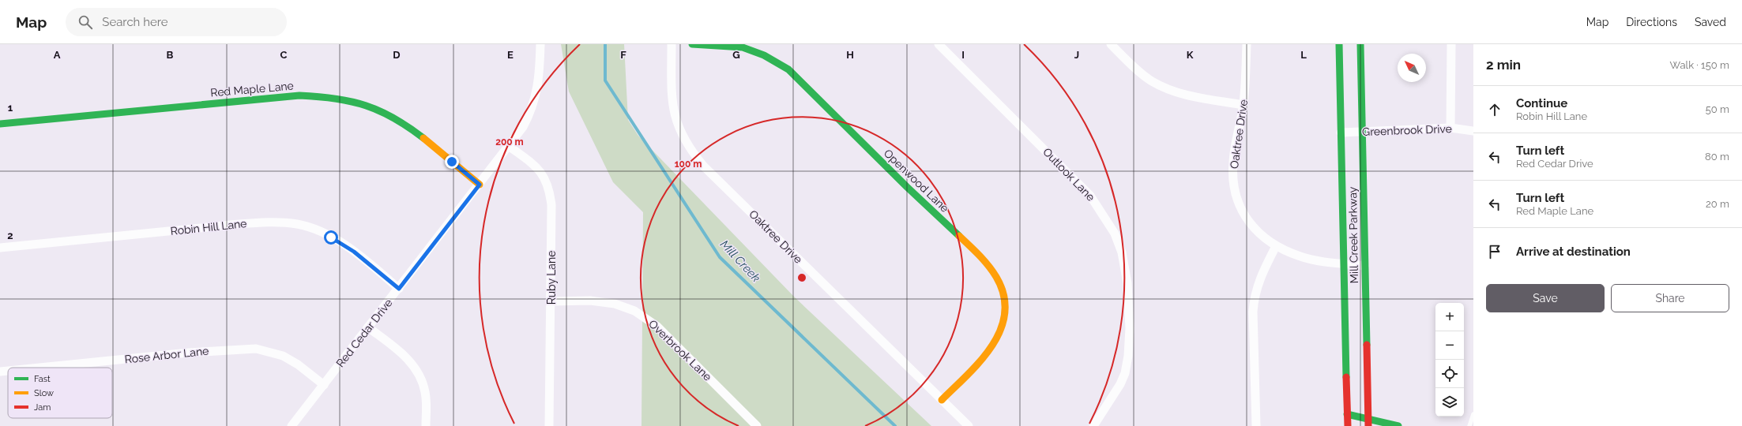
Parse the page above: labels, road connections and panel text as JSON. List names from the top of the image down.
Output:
{
  "streets": {
    "street": [
      "Red Maple Lane",
      "Greenbrook Drive",
      "Oaktree Drive",
      "Outlook Lane",
      "Openwood Lane",
      "Robin Hill Lane",
      "Mill Creek Parkway",
      "Ruby Lane",
      "Red Cedar Drive",
      "Overbrook Lane",
      "Rose Arbor Lane"
    ]
  },
  "crossings": [
    ["Red Maple Lane", "Red Cedar Drive"],
    ["Greenbrook Drive", "Mill Creek Parkway"],
    ["Oaktree Drive", "Openwood Lane"],
    ["Oaktree Drive", "Mill Creek Parkway"],
    ["Robin Hill Lane", "Red Cedar Drive"],
    ["Ruby Lane", "Red Cedar Drive"],
    ["Ruby Lane", "Overbrook Lane"],
    ["Red Cedar Drive", "Rose Arbor Lane"]
  ],
  "water": ["Mill Creek"],
  "legend": ["Fast", "Slow", "Jam"],
  "north": "top left",
  "page": {
    "header": "Map",
    "search": "Search here",
    "nav": ["Map", "Directions", "Saved"],
    "heading": ["2 min", "Walk · 150 m"],
    "list": [
      ["Continue", "Robin Hill Lane", "50 m"],
      ["Turn left", "Red Cedar Drive", "80 m"],
      ["Turn left", "Red Maple Lane", "20 m"],
      "Arrive at destination"
    ],
    "buttons": ["Save", "Share"],
    "map_buttons": ["+", "−"]
  },
  "grid": {
    "columns": [
      "A",
      "B",
      "C",
      "D",
      "E",
      "F",
      "G",
      "H",
      "I",
      "J",
      "K",
      "L"
    ],
    "rows": ["1", "2"]
  },
  "rings": ["200 m", "100 m"]
}
